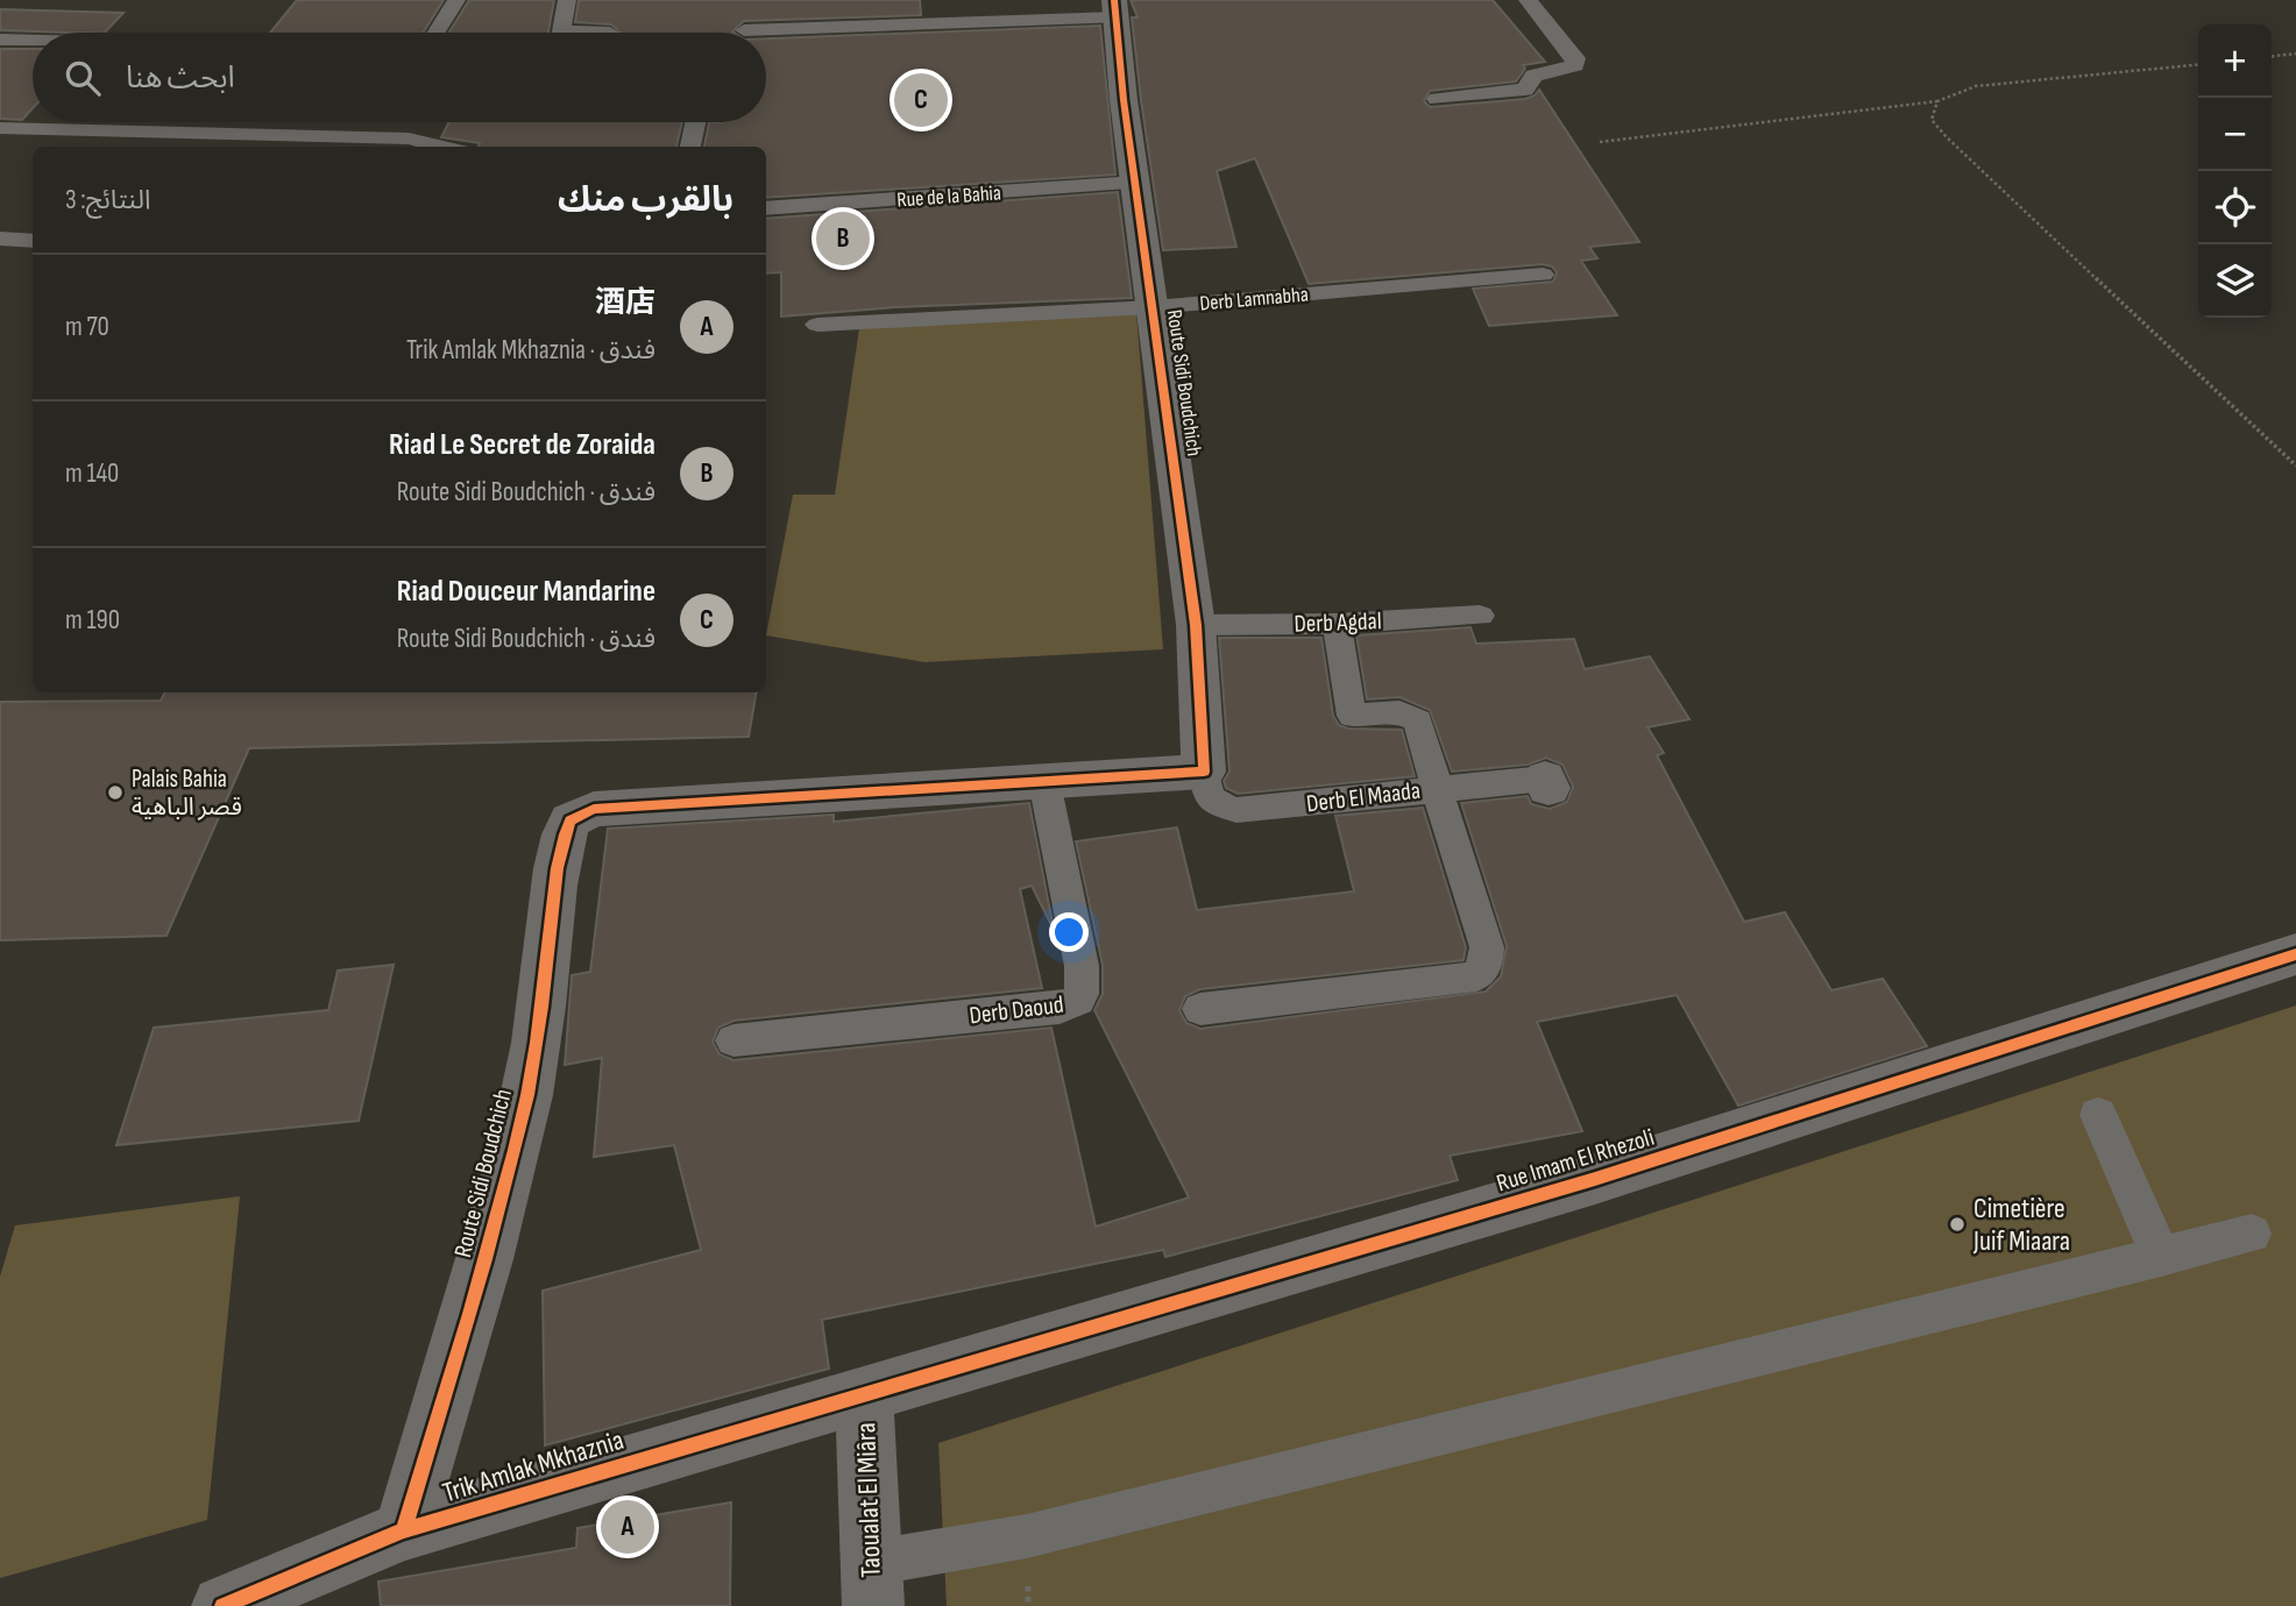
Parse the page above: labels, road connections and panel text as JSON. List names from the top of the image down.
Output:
{
  "streets": {
    "street": [
      "Route Sidi Boudchich",
      "Rue Imam El Rhezoli",
      "Trik Amlak Mkhaznia",
      "Taoualat El Miâra"
    ],
    "lane": [
      "Rue de la Bahia",
      "Derb Lamnabha",
      "Derb Agdal",
      "Derb El Maada",
      "Derb Daoud"
    ]
  },
  "crossings": [
    ["Rue de la Bahia", "Route Sidi Boudchich"],
    ["Derb Lamnabha", "Route Sidi Boudchich"],
    ["Route Sidi Boudchich", "Derb Agdal"],
    ["Route Sidi Boudchich", "Derb El Maada"],
    ["Route Sidi Boudchich", "Derb Daoud"],
    ["Route Sidi Boudchich", "Trik Amlak Mkhaznia"],
    ["Rue Imam El Rhezoli", "Trik Amlak Mkhaznia"],
    ["Rue Imam El Rhezoli", "Taoualat El Miâra"],
    ["Trik Amlak Mkhaznia", "Taoualat El Miâra"]
  ],
  "places": ["Palais Bahia قصر الباهية", "Cimetière Juif Miaara"],
  "page": {
    "map_buttons": ["+", "−"],
    "search": "ابحث هنا",
    "pins": ["C", "B", "A"],
    "heading": ["بالقرب منك", "النتائج: 3"],
    "list": [
      {
        "mark": "A",
        "name": "酒店",
        "note": "فندق · Trik Amlak Mkhaznia",
        "value": "70 m"
      },
      {
        "mark": "B",
        "name": "Riad Le Secret de Zoraida",
        "note": "فندق · Route Sidi Boudchich",
        "value": "140 m"
      },
      {
        "mark": "C",
        "name": "Riad Douceur Mandarine",
        "note": "فندق · Route Sidi Boudchich",
        "value": "190 m"
      }
    ]
  }
}
